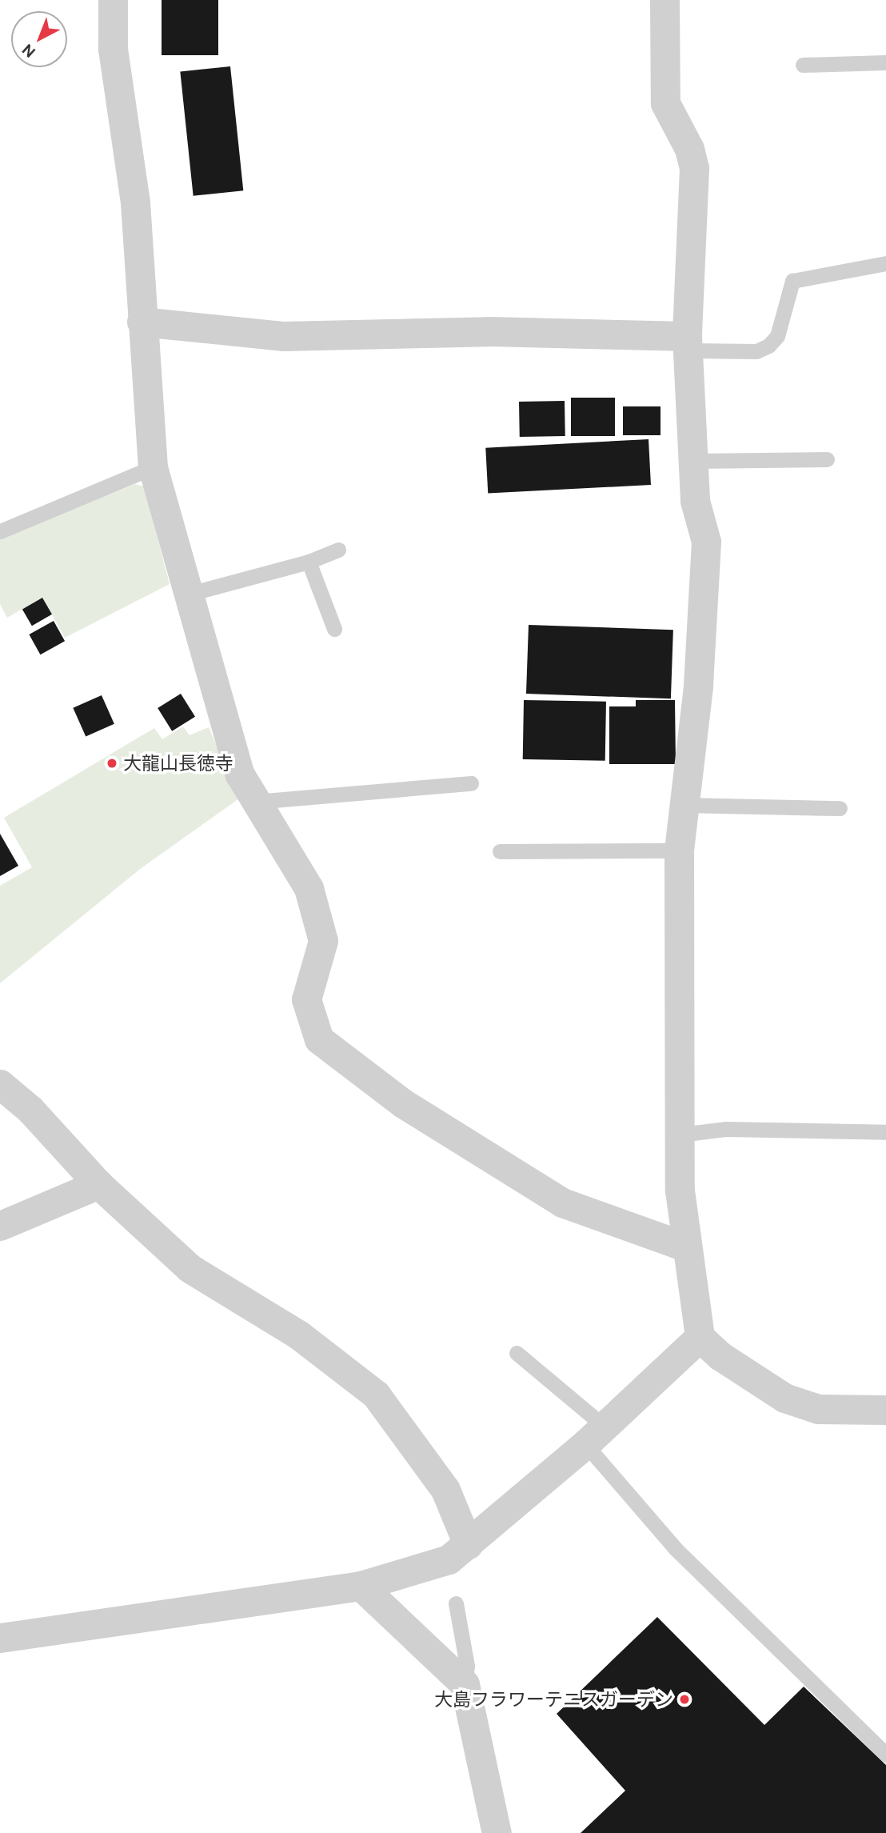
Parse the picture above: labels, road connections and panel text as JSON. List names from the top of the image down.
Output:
{
  "places": ["大龍山長徳寺", "大島フラワーテニスガーデン"],
  "north": "bottom left"
}
